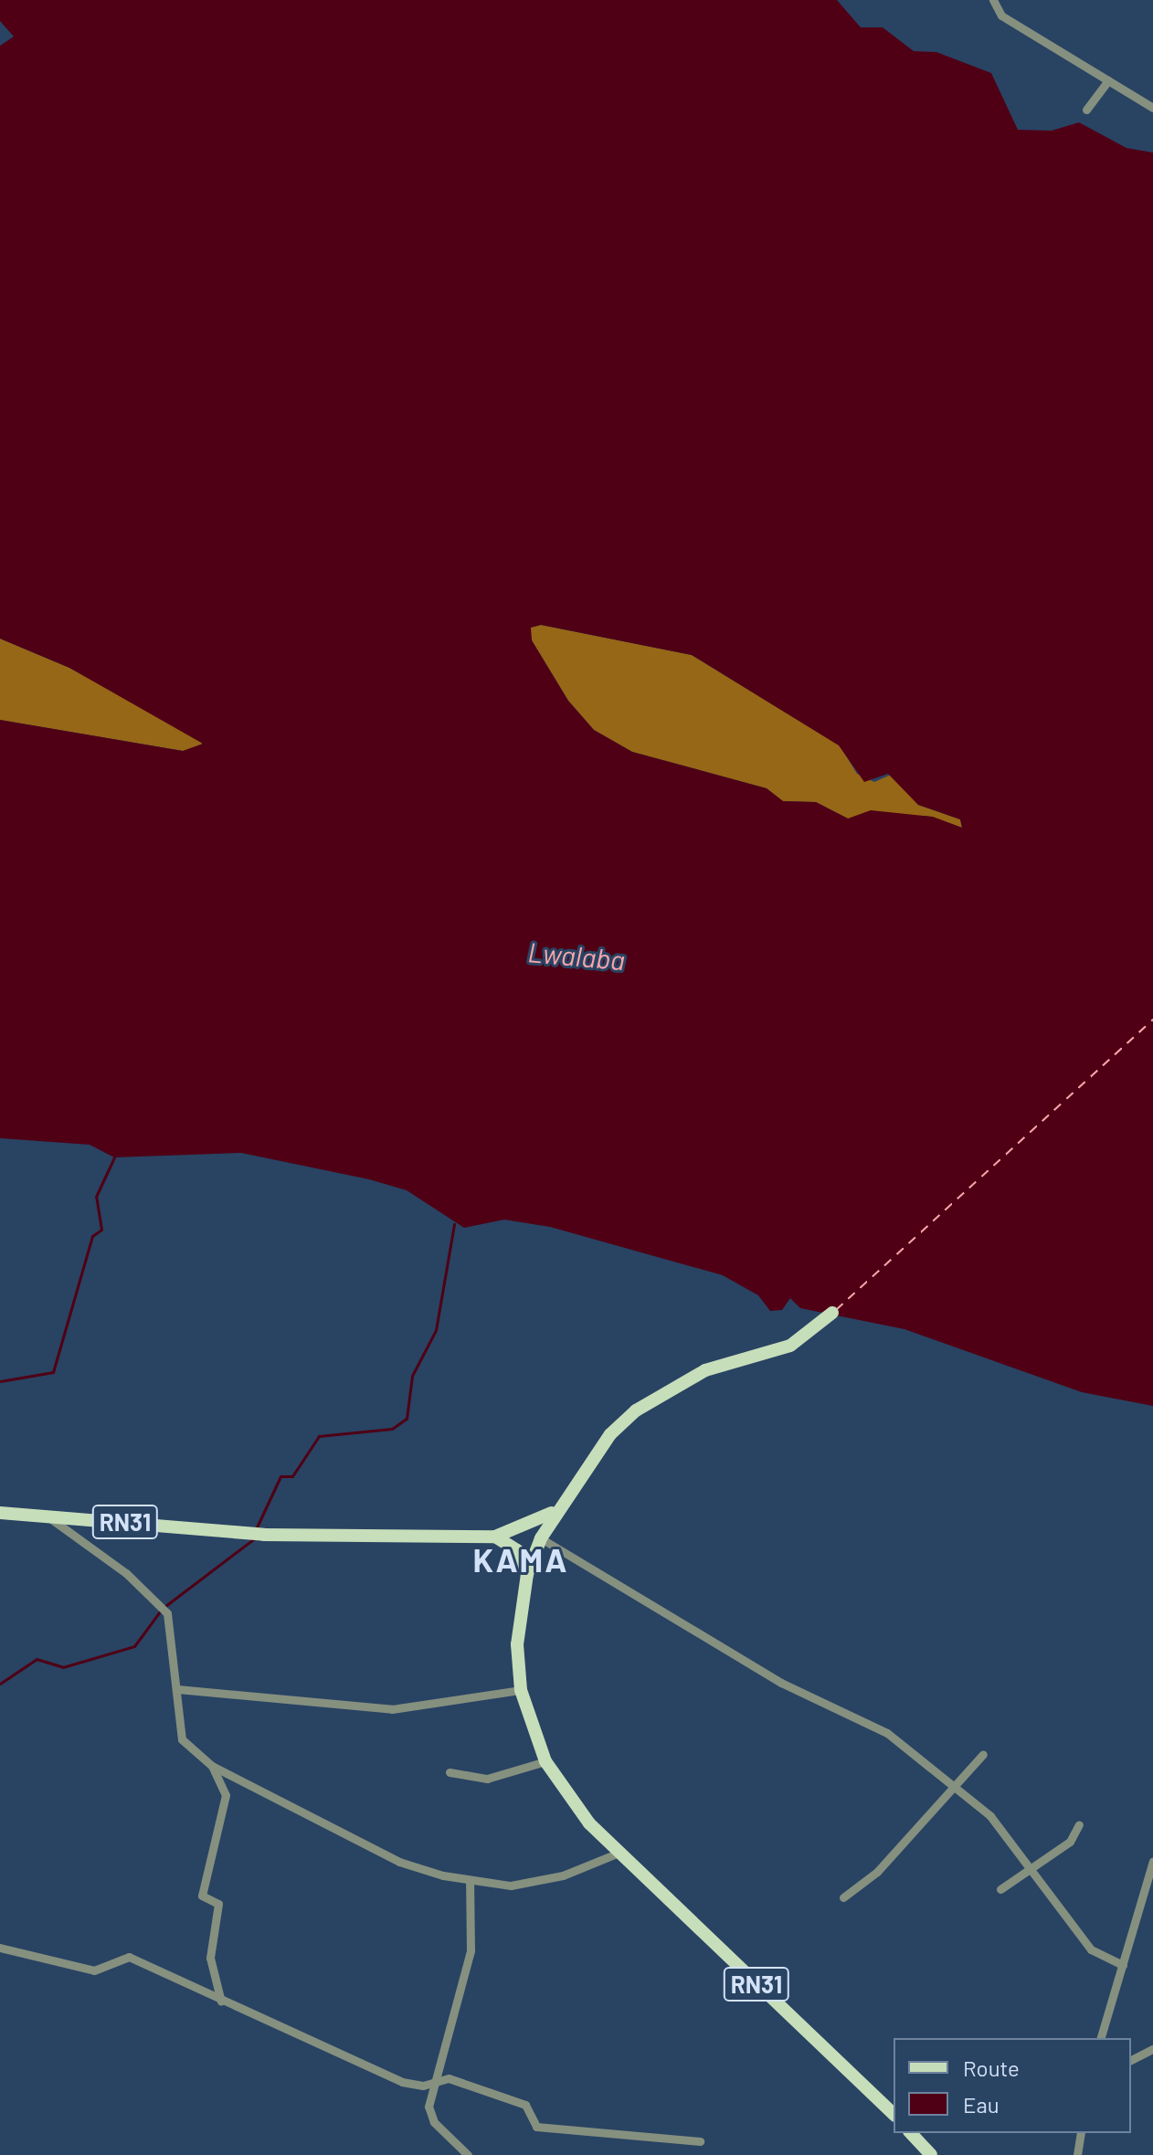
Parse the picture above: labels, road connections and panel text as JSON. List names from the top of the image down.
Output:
{
  "streets": {
    "main road": ["RN31"]
  },
  "districts": ["KAMA"],
  "water": ["Lwalaba"],
  "legend": ["Route", "Eau"]
}
